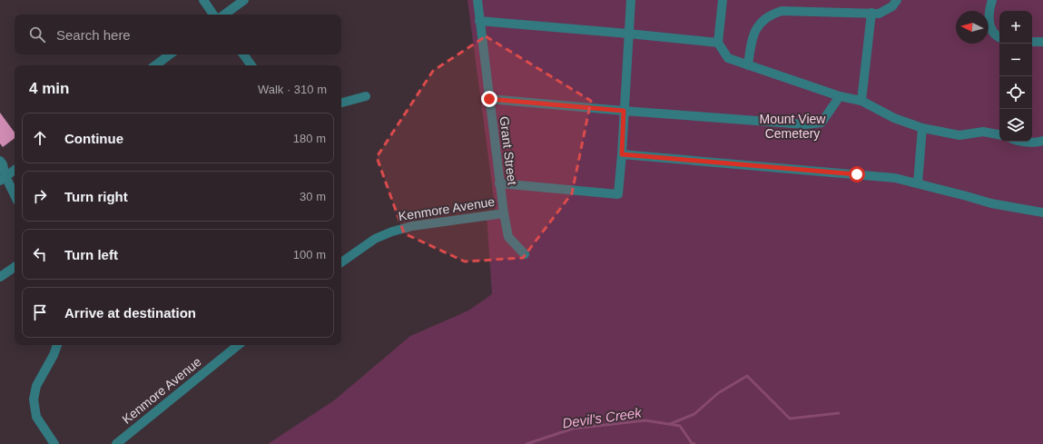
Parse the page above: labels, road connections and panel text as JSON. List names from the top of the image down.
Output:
{
  "streets": {
    "street": ["Grant Street", "Kenmore Avenue"]
  },
  "crossings": [
    ["Grant Street", "Kenmore Avenue"]
  ],
  "water": ["Devil's Creek"],
  "parks": ["Mount View Cemetery"],
  "north": "left",
  "page": {
    "map_buttons": ["+", "−"],
    "search": "Search here",
    "heading": ["4 min", "Walk · 310 m"],
    "list": [
      ["Continue", "180 m"],
      ["Turn right", "30 m"],
      ["Turn left", "100 m"],
      "Arrive at destination"
    ]
  }
}
